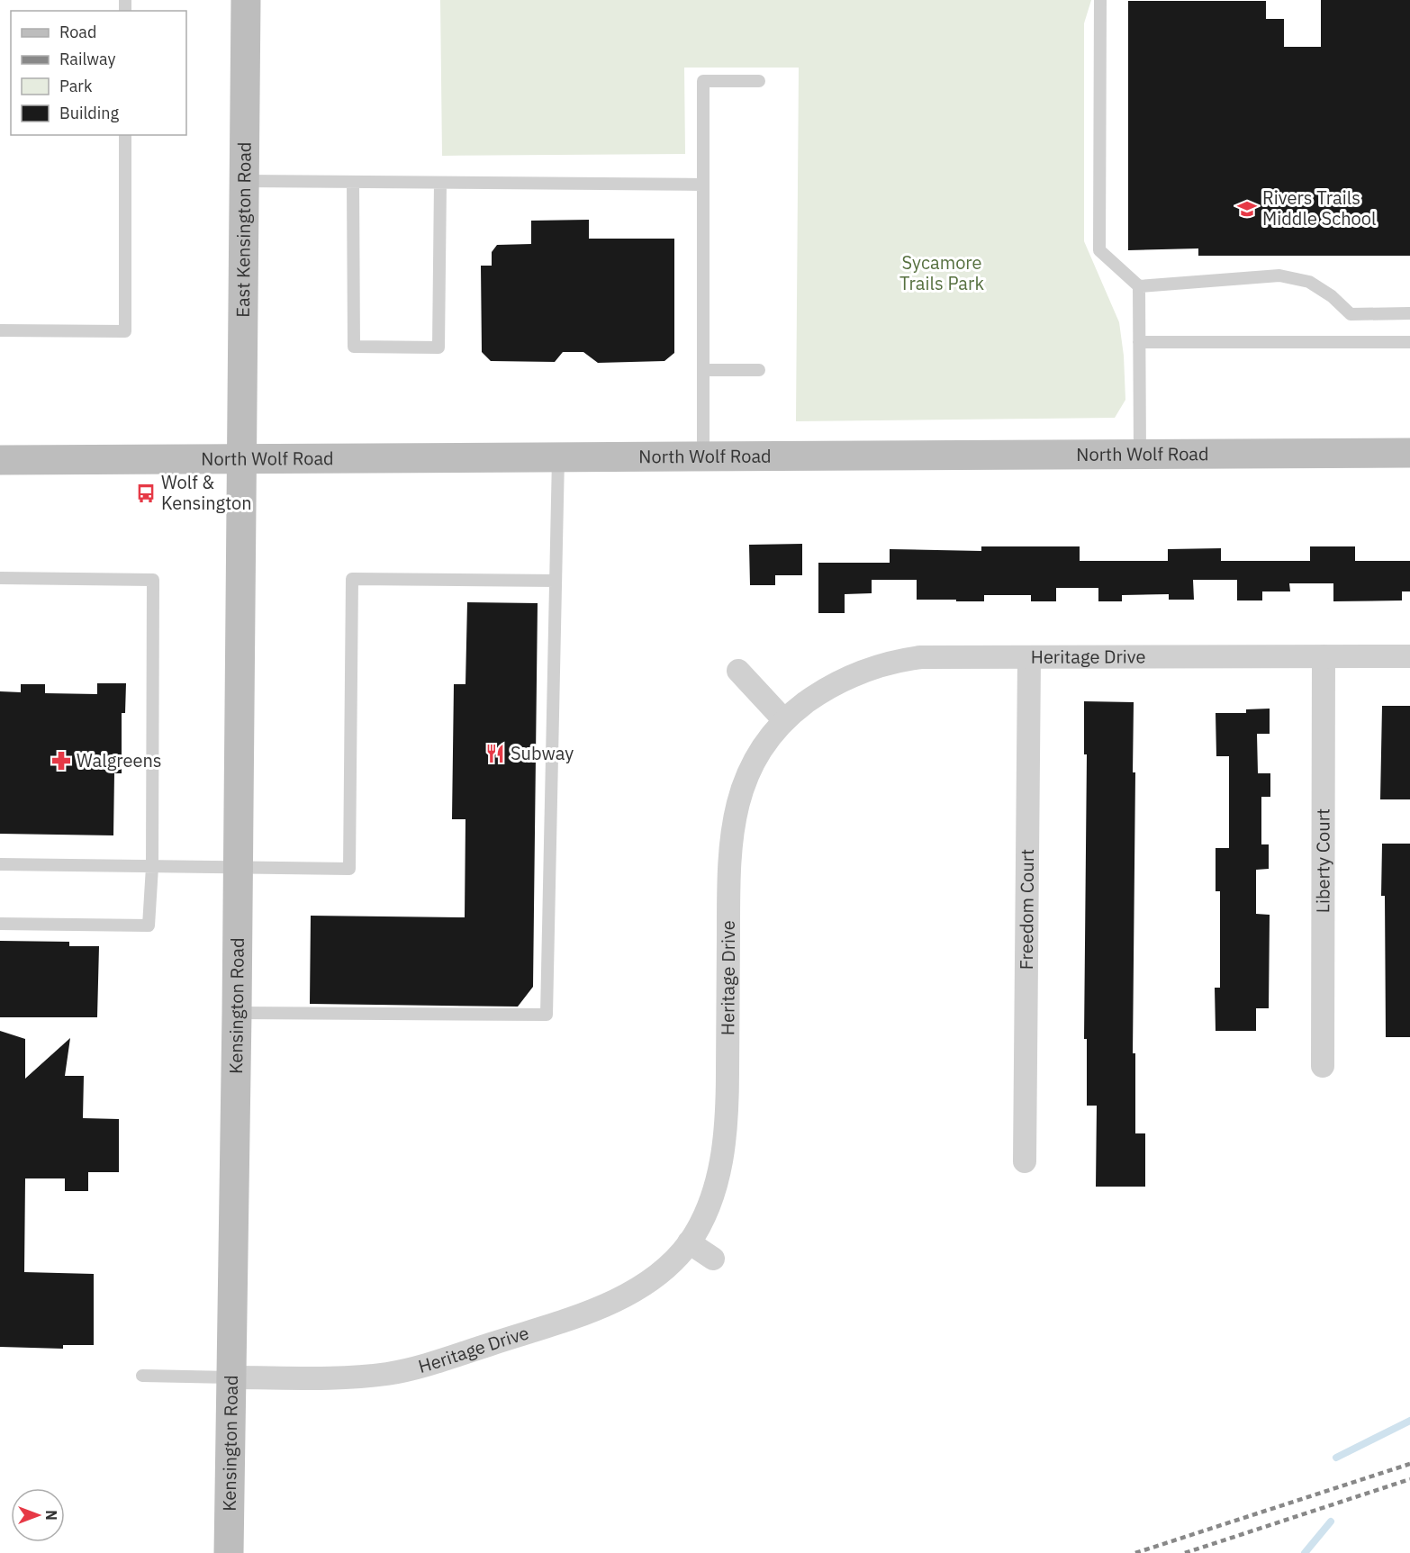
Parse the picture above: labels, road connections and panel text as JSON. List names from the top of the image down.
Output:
{
  "streets": {
    "main road": ["East Kensington Road", "North Wolf Road", "Kensington Road"],
    "street": ["Heritage Drive", "Liberty Court", "Freedom Court"]
  },
  "crossings": [
    ["East Kensington Road", "North Wolf Road"],
    ["East Kensington Road", "Kensington Road"],
    ["North Wolf Road", "Kensington Road"],
    ["Heritage Drive", "Liberty Court"],
    ["Heritage Drive", "Freedom Court"],
    ["Heritage Drive", "Kensington Road"]
  ],
  "parks": ["Sycamore Trails Park"],
  "places": {
    "school or university": ["Rivers Trails Middle School"],
    "bus stop": ["Wolf & Kensington"],
    "restaurant": ["Subway"],
    "pharmacy": ["Walgreens"]
  },
  "legend": [
    "Road",
    "Railway",
    "Park",
    "Building"
  ],
  "north": "right"
}
